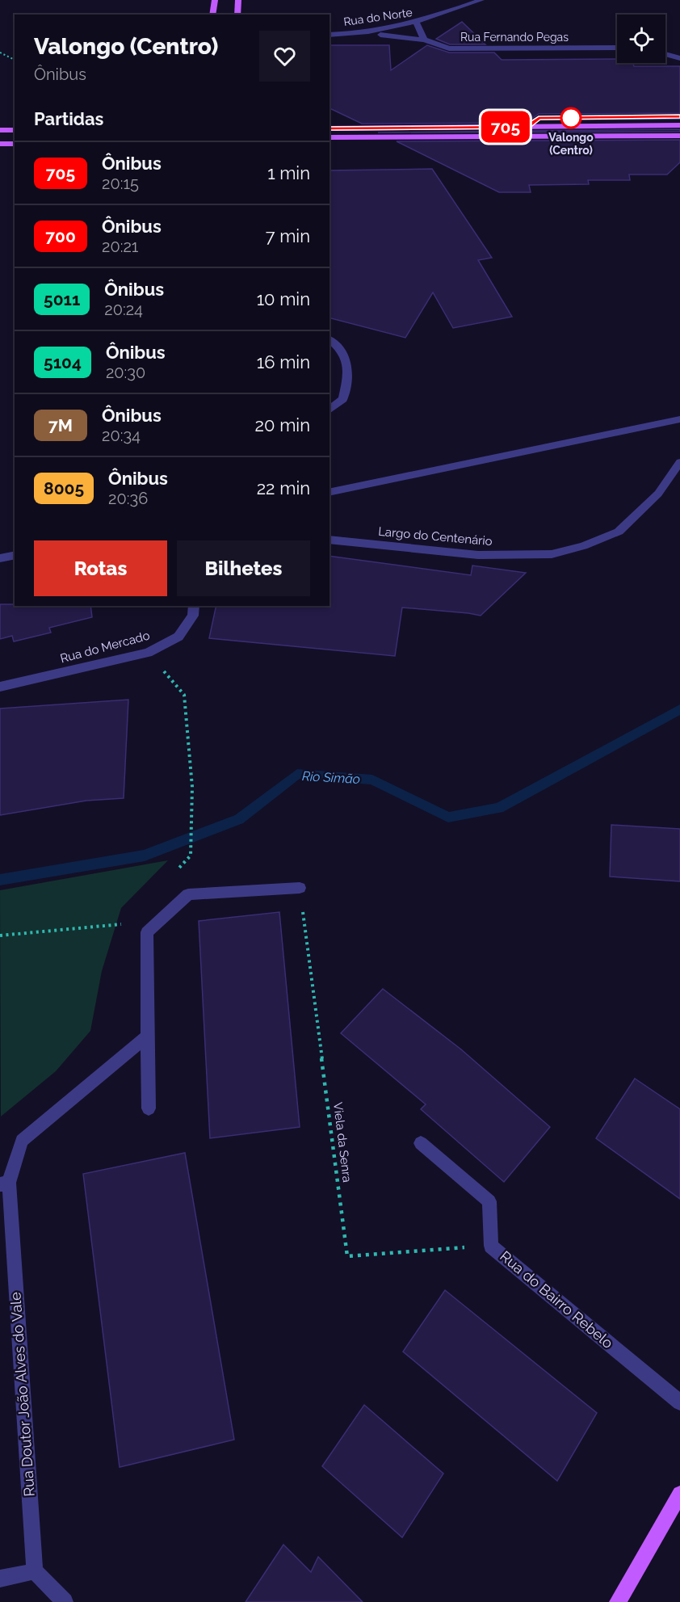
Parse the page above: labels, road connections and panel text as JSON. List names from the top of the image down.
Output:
{
  "streets": {
    "street": [
      "Rua do Norte",
      "Rua Fernando Pegas",
      "Largo do Centenário",
      "Rua do Mercado",
      "Rua do Bairro Rebelo",
      "Rua Doutor João Alves do Vale"
    ],
    "path": ["Viela da Senra"]
  },
  "crossings": [
    ["Rua do Norte", "Rua Fernando Pegas"],
    ["Viela da Senra", "Rua do Bairro Rebelo"]
  ],
  "water": ["Rio Simão"],
  "places": ["Valongo (Centro)"],
  "lines": ["bus line 705"],
  "page": {
    "on_map": "705",
    "heading": [
      ["Valongo (Centro)", "Ônibus"],
      "Partidas"
    ],
    "list": [
      {
        "mark": "705",
        "name": "Ônibus",
        "note": "20:15",
        "value": "1 min"
      },
      {
        "mark": "700",
        "name": "Ônibus",
        "note": "20:21",
        "value": "7 min"
      },
      {
        "mark": "5011",
        "name": "Ônibus",
        "note": "20:24",
        "value": "10 min"
      },
      {
        "mark": "5104",
        "name": "Ônibus",
        "note": "20:30",
        "value": "16 min"
      },
      {
        "mark": "7M",
        "name": "Ônibus",
        "note": "20:34",
        "value": "20 min"
      },
      {
        "mark": "8005",
        "name": "Ônibus",
        "note": "20:36",
        "value": "22 min"
      }
    ],
    "buttons": ["Rotas", "Bilhetes"]
  }
}
